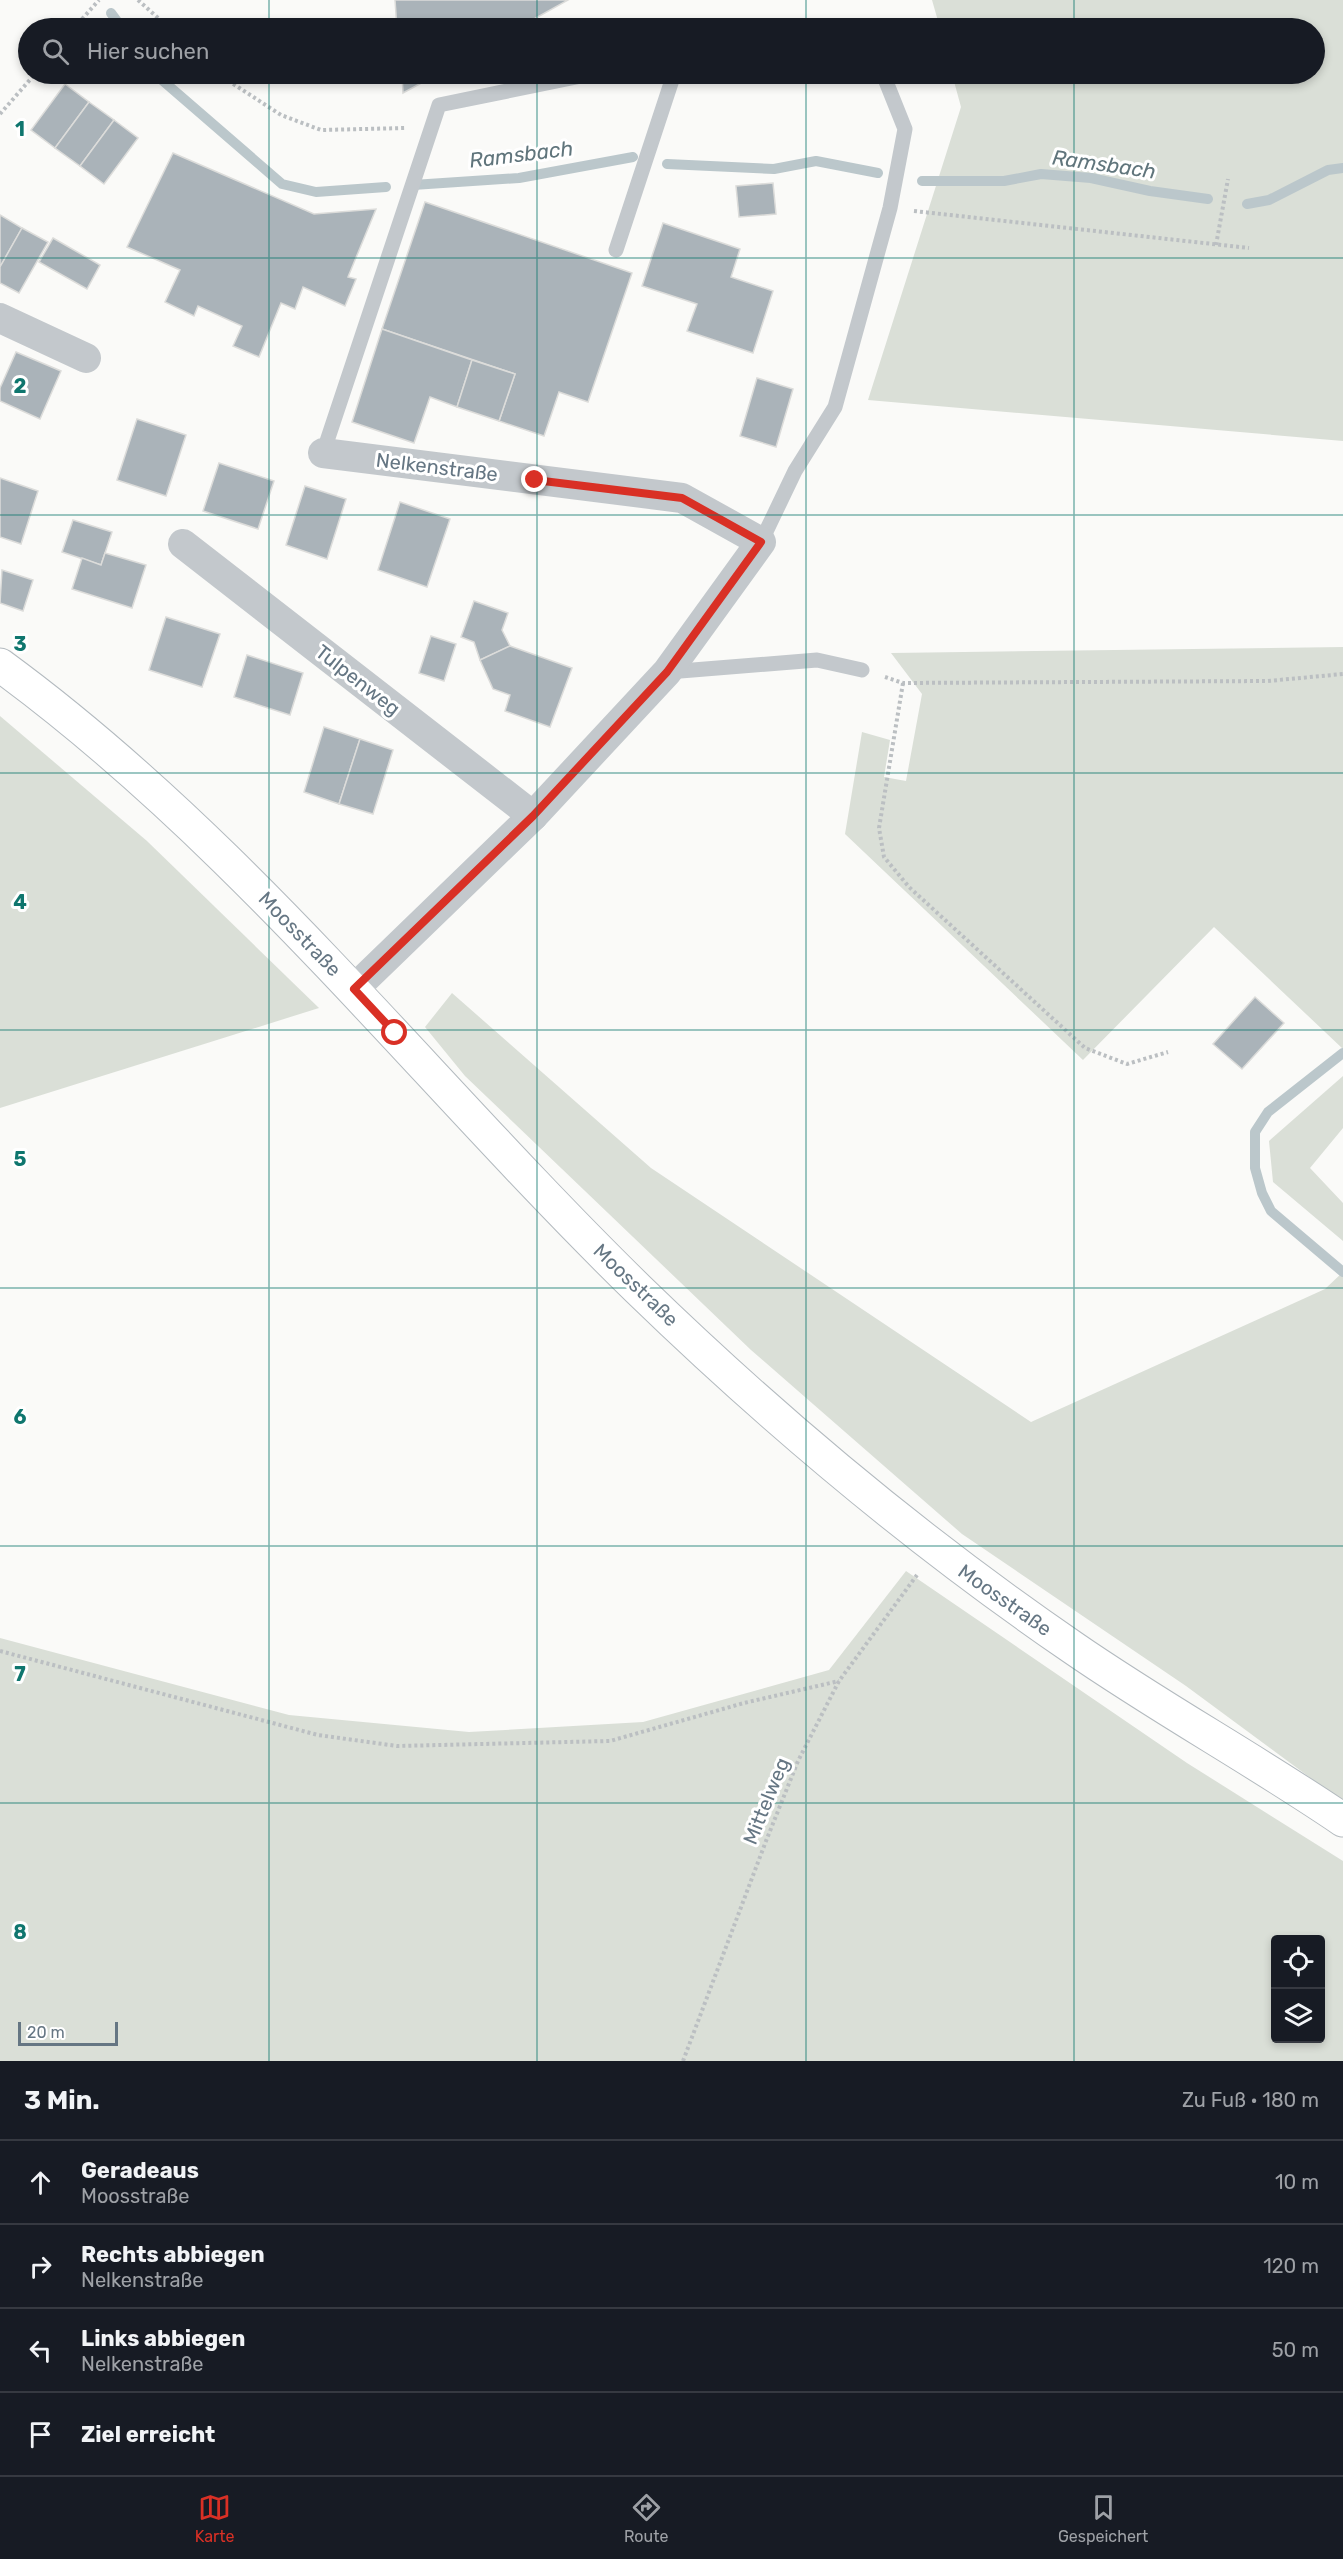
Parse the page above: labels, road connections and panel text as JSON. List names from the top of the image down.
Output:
{
  "streets": {
    "street": ["Nelkenstraße", "Tulpenweg", "Moosstraße"],
    "path": ["Mittelweg"]
  },
  "water": ["Ramsbach"],
  "scale_bar": "20 m",
  "page": {
    "search": "Hier suchen",
    "scale": "20 m",
    "heading": ["3 Min.", "Zu Fuß · 180 m"],
    "list": [
      ["Geradeaus", "Moosstraße", "10 m"],
      ["Rechts abbiegen", "Nelkenstraße", "120 m"],
      ["Links abbiegen", "Nelkenstraße", "50 m"],
      "Ziel erreicht"
    ],
    "nav": ["Karte", "Route", "Gespeichert"]
  },
  "grid": {
    "rows": [
      "1",
      "2",
      "3",
      "4",
      "5",
      "6",
      "7",
      "8"
    ]
  }
}
